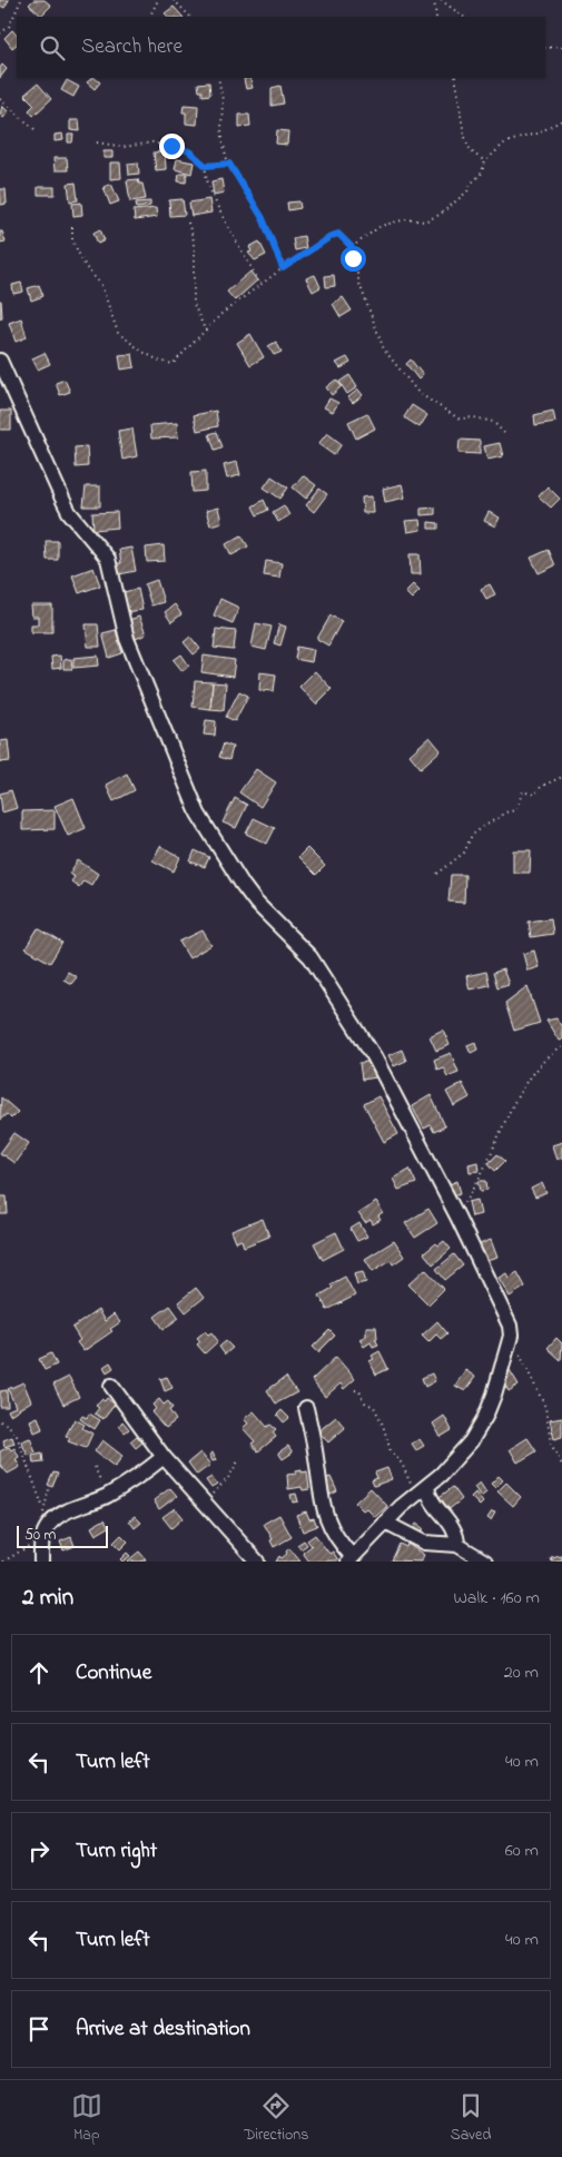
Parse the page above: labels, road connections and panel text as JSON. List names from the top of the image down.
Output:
{
  "scale_bar": "50 m",
  "page": {
    "search": "Search here",
    "scale": "50 m",
    "heading": ["2 min", "Walk · 160 m"],
    "list": [
      ["Continue", "20 m"],
      ["Turn left", "40 m"],
      ["Turn right", "60 m"],
      ["Turn left", "40 m"],
      "Arrive at destination"
    ],
    "nav": ["Map", "Directions", "Saved"]
  }
}
